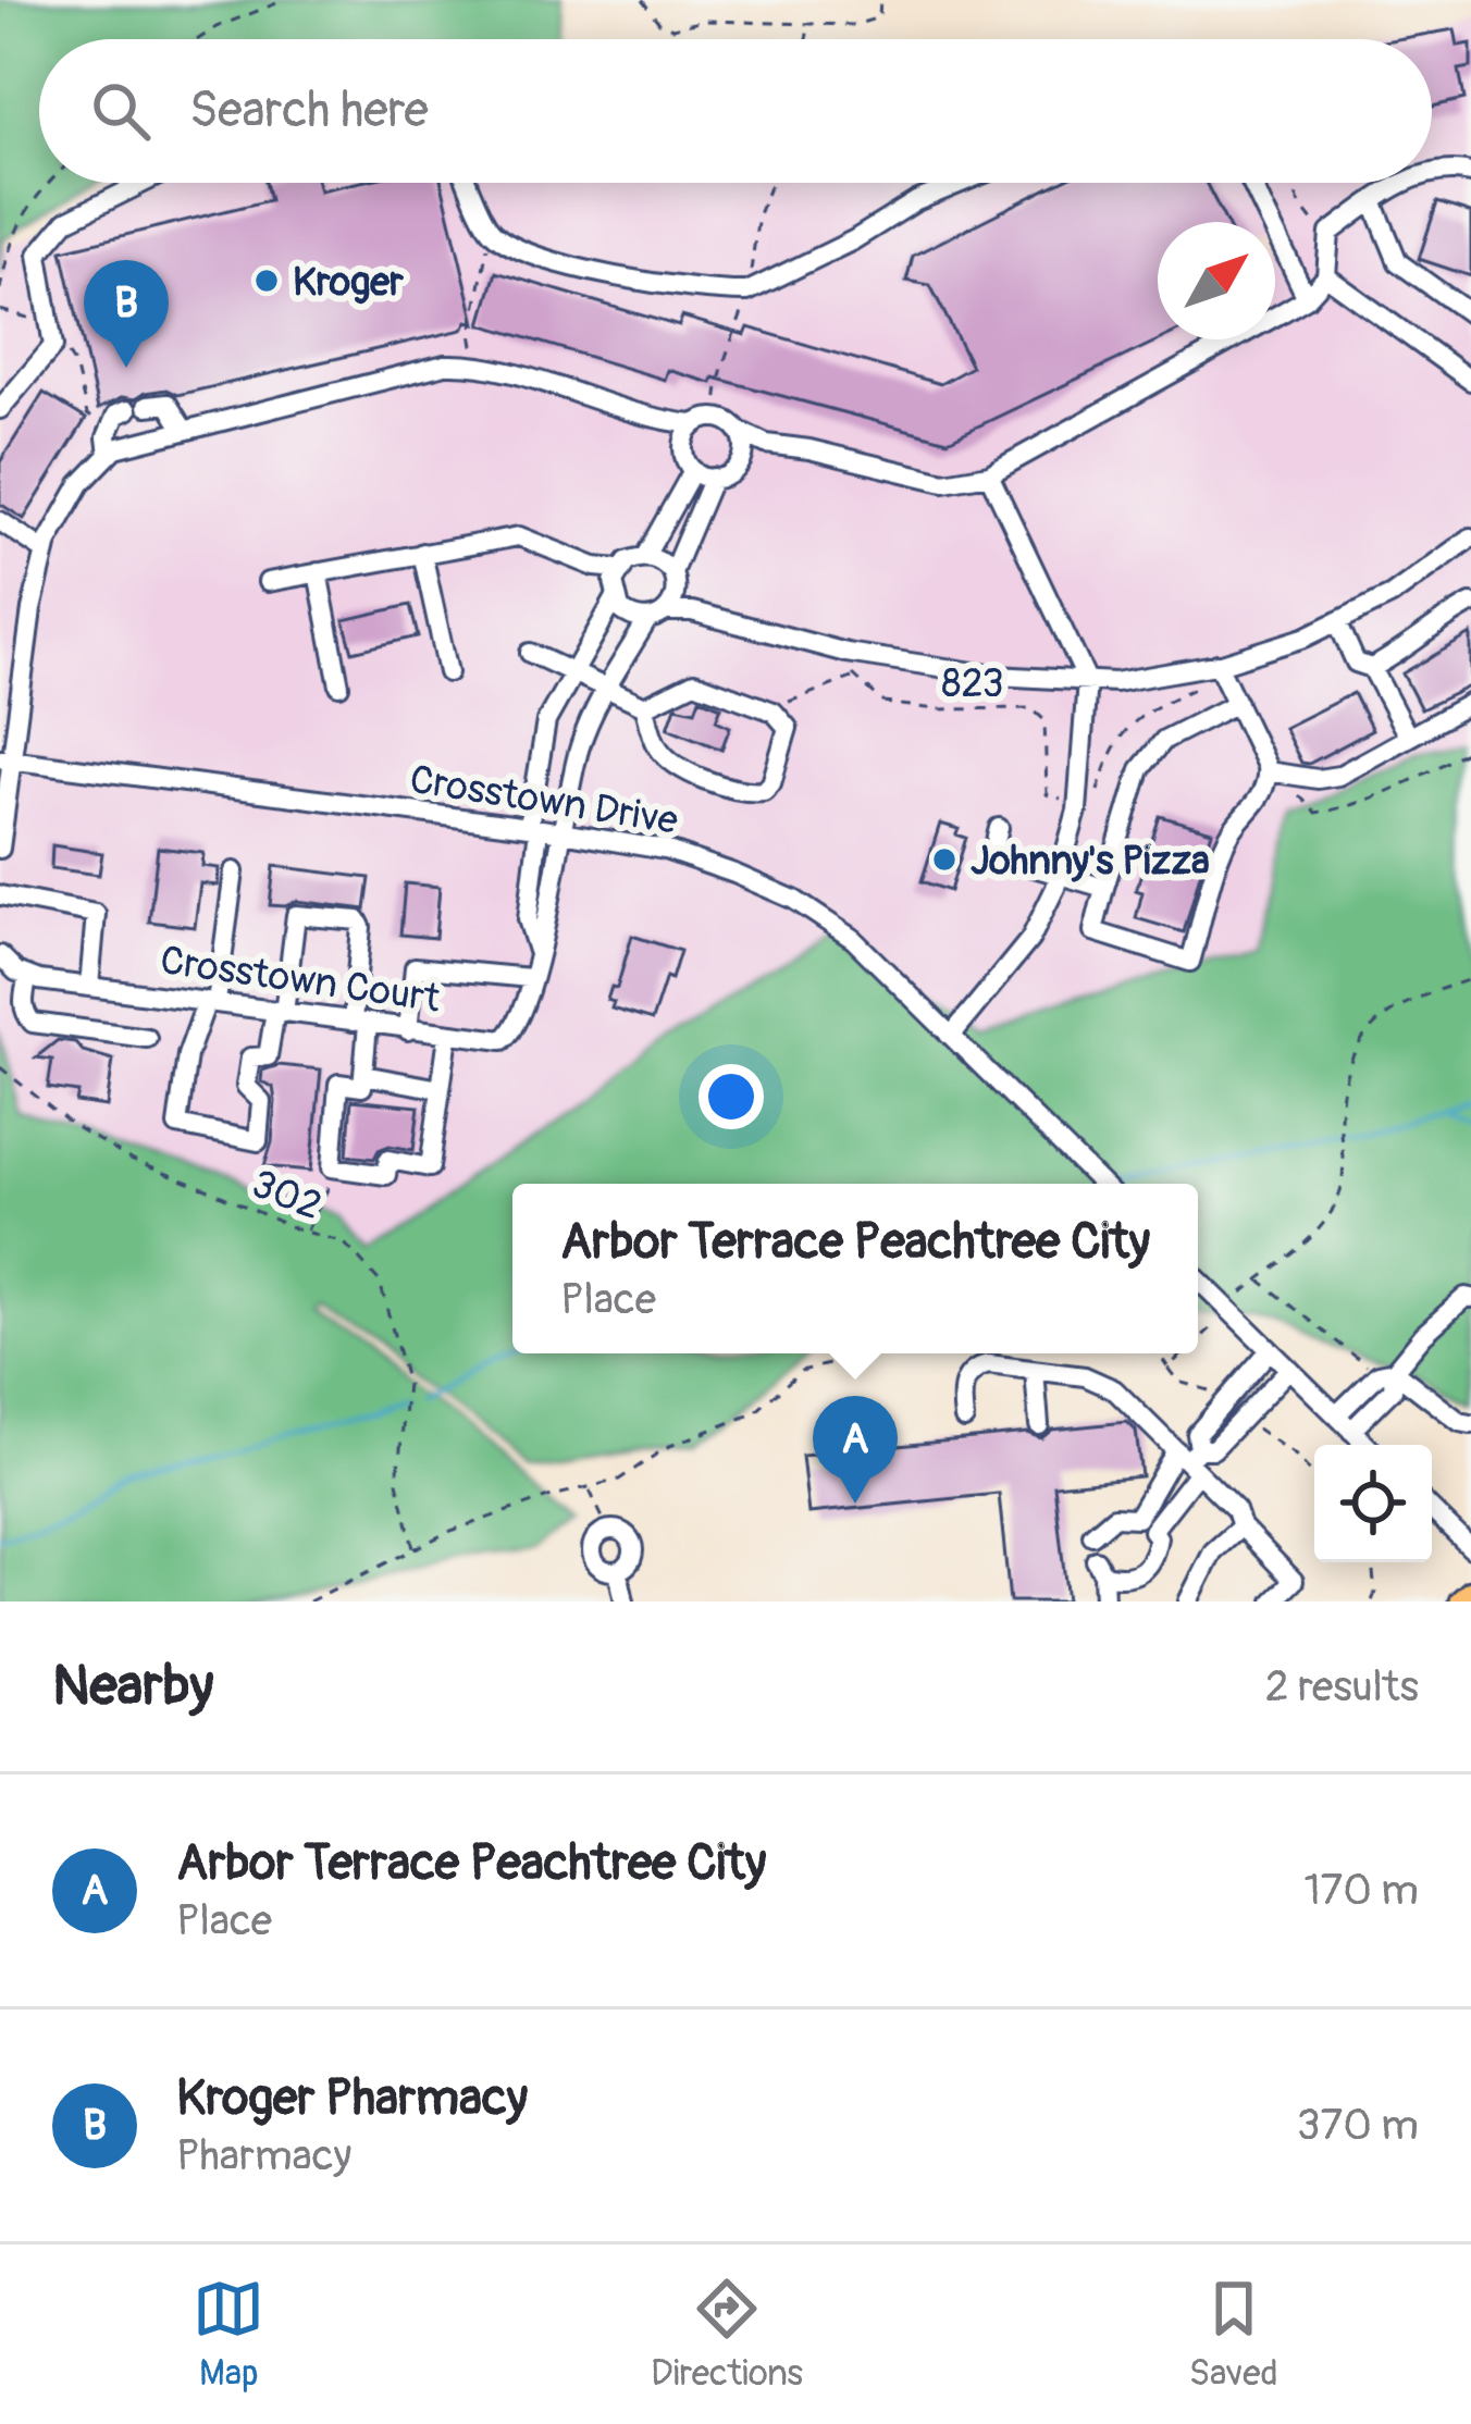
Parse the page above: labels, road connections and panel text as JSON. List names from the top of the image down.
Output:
{
  "streets": {
    "street": ["Crosstown Drive", "Crosstown Court"],
    "path": ["823", "302"]
  },
  "crossings": [
    ["Crosstown Drive", "Crosstown Court"]
  ],
  "places": ["Kroger", "Johnny's Pizza"],
  "north": "top right",
  "page": {
    "search": "Search here",
    "pins": ["B", "A"],
    "popup": ["Arbor Terrace Peachtree City", "Place"],
    "heading": ["Nearby", "2 results"],
    "list": [
      {
        "mark": "A",
        "name": "Arbor Terrace Peachtree City",
        "note": "Place",
        "value": "170 m"
      },
      {
        "mark": "B",
        "name": "Kroger Pharmacy",
        "note": "Pharmacy",
        "value": "370 m"
      }
    ],
    "nav": ["Map", "Directions", "Saved"]
  }
}
